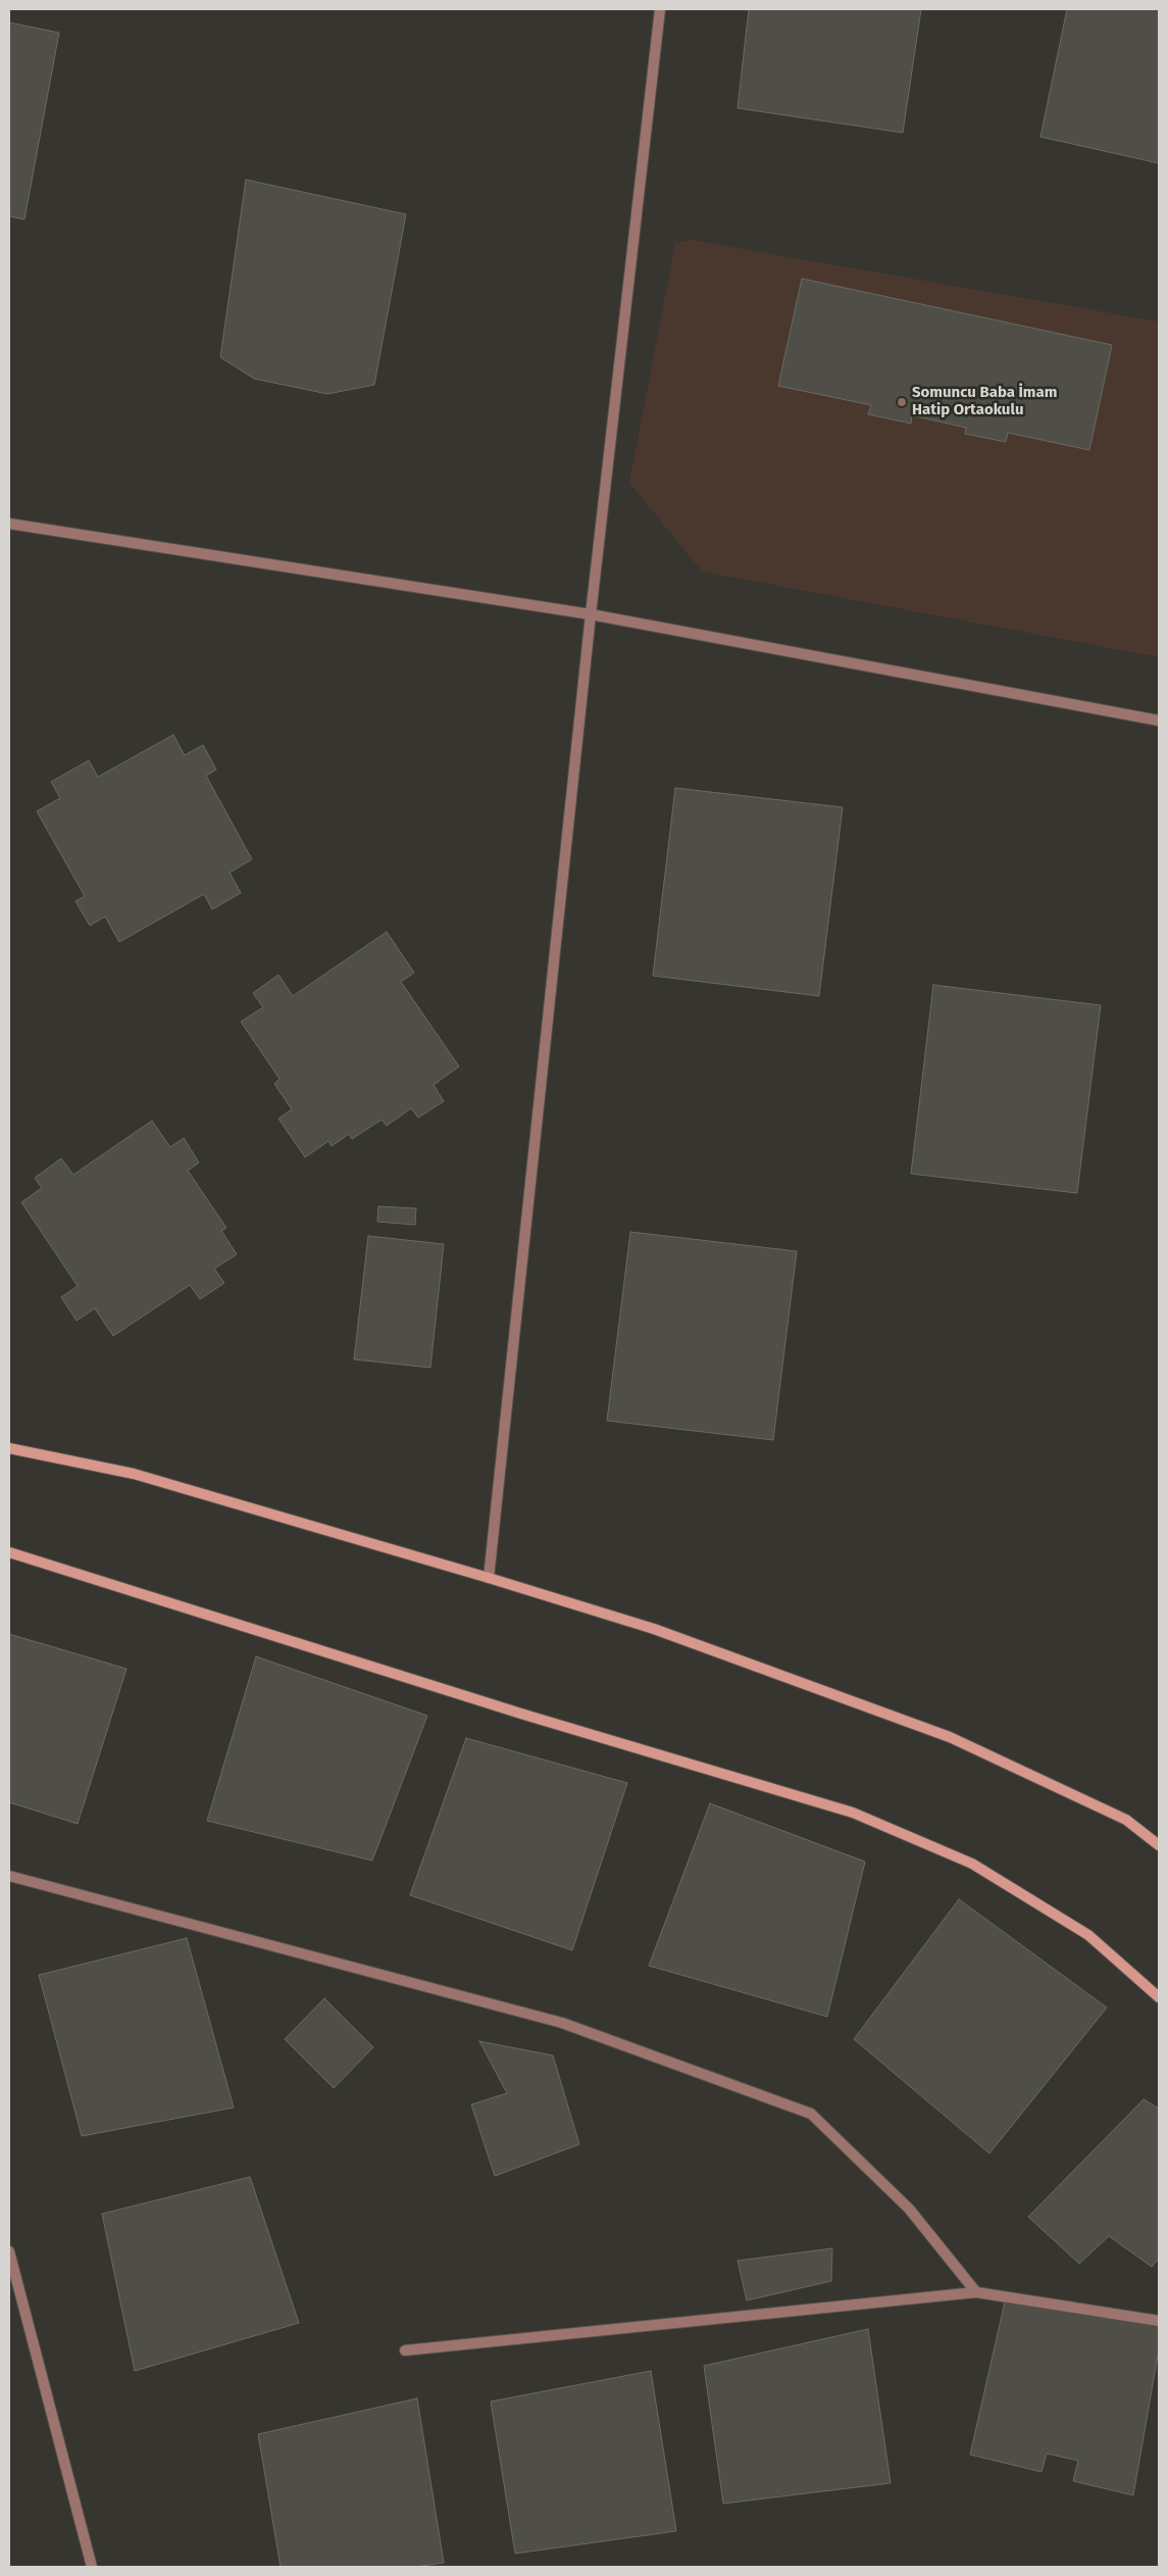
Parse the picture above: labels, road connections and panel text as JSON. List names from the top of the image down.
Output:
{
  "places": ["Somuncu Baba İmam Hatip Ortaokulu"]
}
